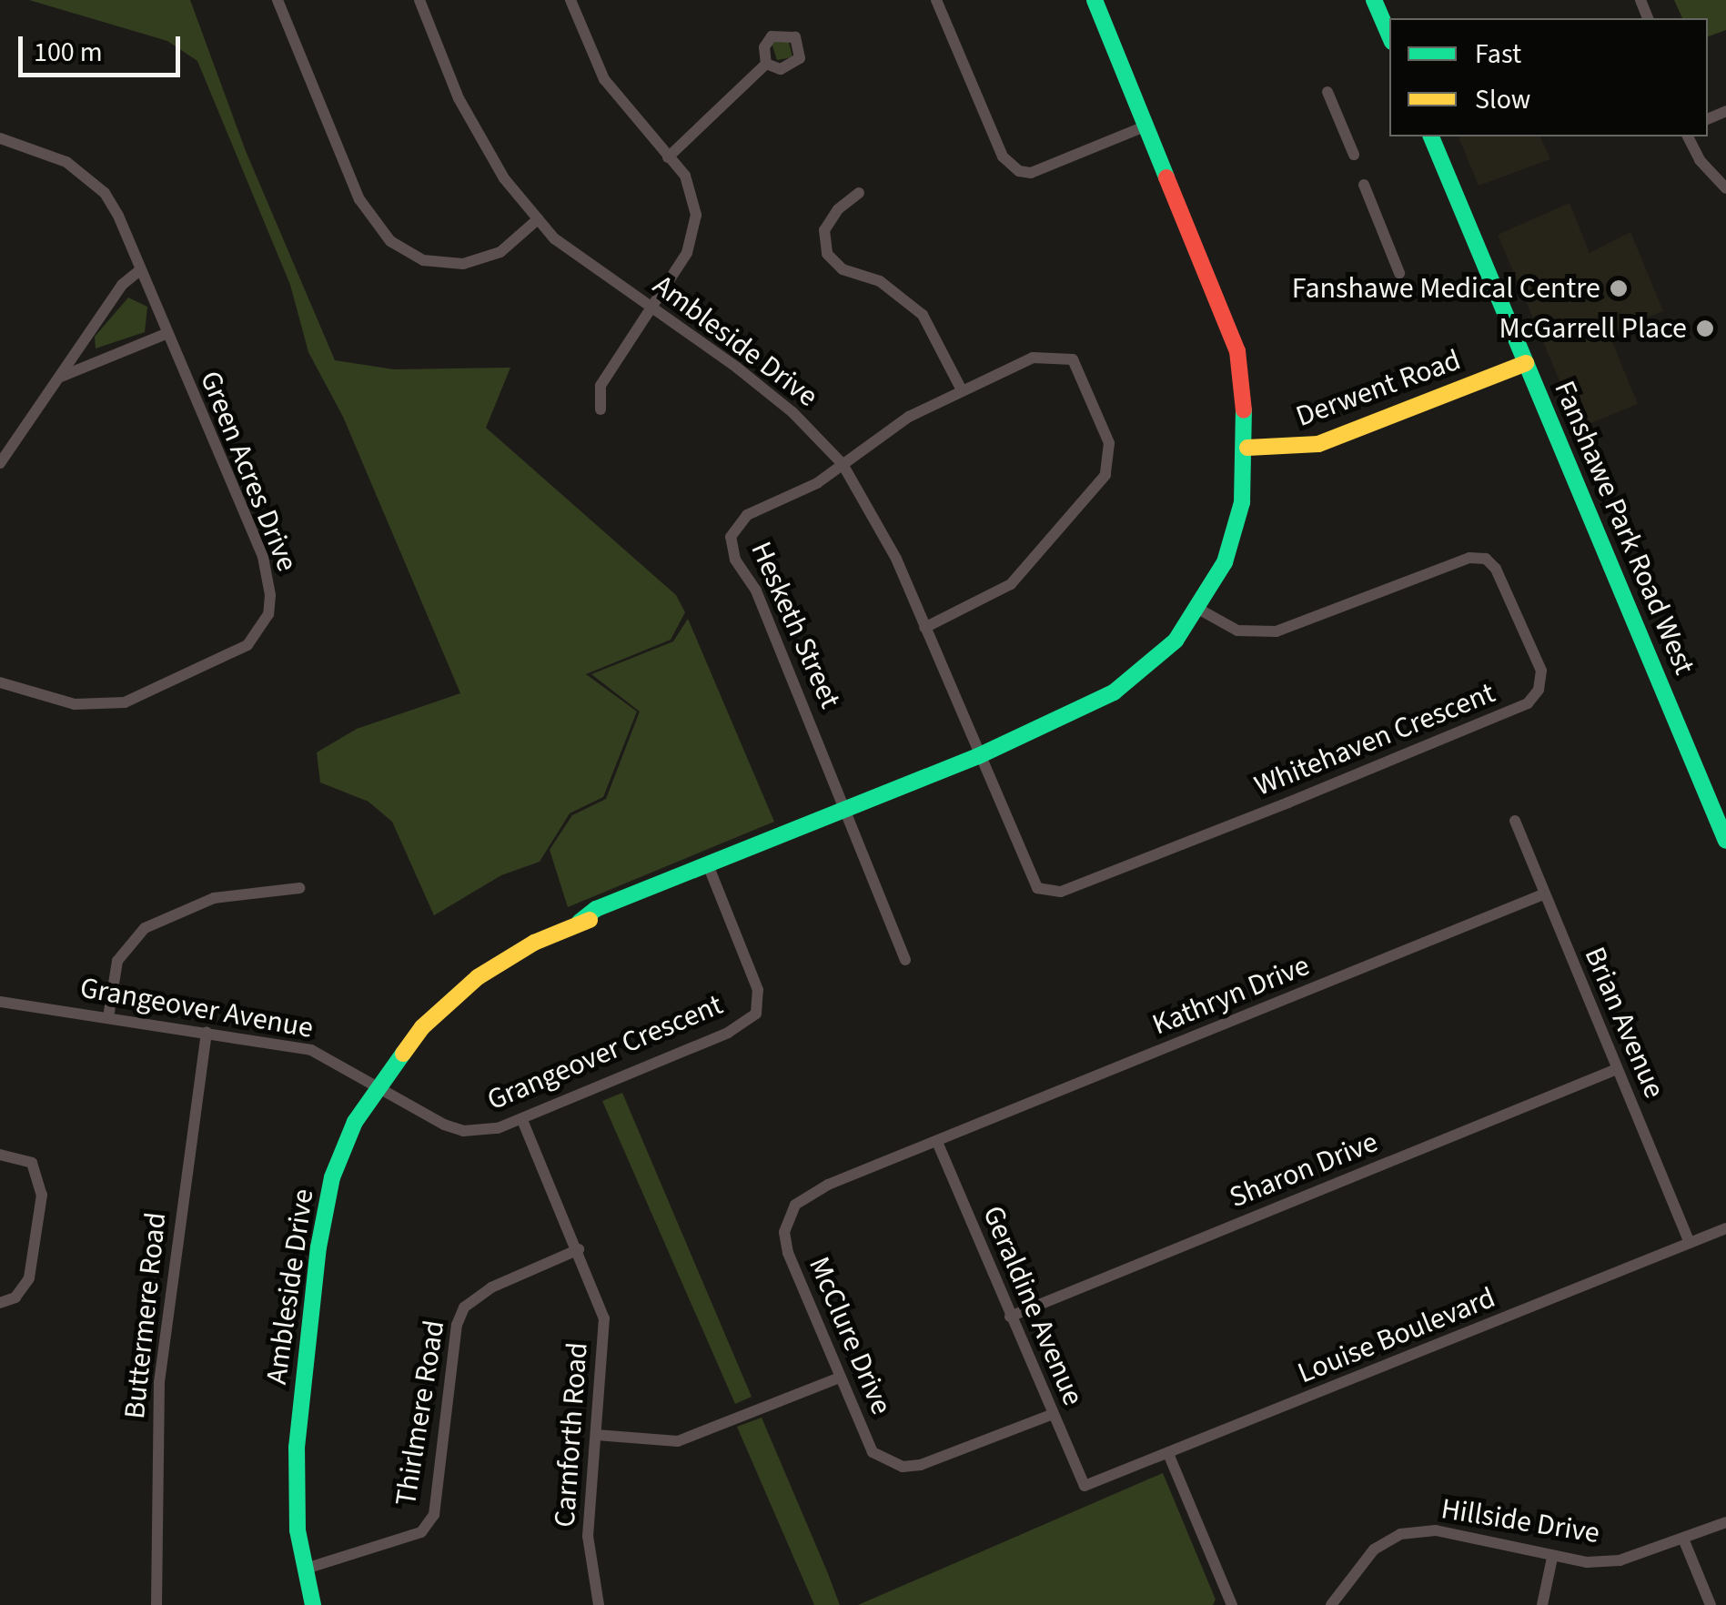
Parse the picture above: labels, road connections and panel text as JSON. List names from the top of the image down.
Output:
{
  "streets": {
    "street": [
      "Ambleside Drive",
      "Derwent Road",
      "Green Acres Drive",
      "Fanshawe Park Road West",
      "Hesketh Street",
      "Whitehaven Crescent",
      "Kathryn Drive",
      "Grangeover Avenue",
      "Brian Avenue",
      "Grangeover Crescent",
      "Sharon Drive",
      "Geraldine Avenue",
      "Buttermere Road",
      "McClure Drive",
      "Louise Boulevard",
      "Thirlmere Road",
      "Carnforth Road",
      "Hillside Drive"
    ]
  },
  "crossings": [
    ["Ambleside Drive", "Derwent Road"],
    ["Ambleside Drive", "Hesketh Street"],
    ["Ambleside Drive", "Whitehaven Crescent"],
    ["Ambleside Drive", "Grangeover Avenue"],
    ["Ambleside Drive", "Grangeover Crescent"],
    ["Ambleside Drive", "Thirlmere Road"],
    ["Derwent Road", "Fanshawe Park Road West"],
    ["Kathryn Drive", "Brian Avenue"],
    ["Kathryn Drive", "Geraldine Avenue"],
    ["Kathryn Drive", "McClure Drive"],
    ["Grangeover Avenue", "Grangeover Crescent"],
    ["Grangeover Avenue", "Buttermere Road"],
    ["Brian Avenue", "Sharon Drive"],
    ["Brian Avenue", "Louise Boulevard"],
    ["Grangeover Crescent", "Carnforth Road"],
    ["Sharon Drive", "Geraldine Avenue"],
    ["Geraldine Avenue", "McClure Drive"],
    ["Geraldine Avenue", "Louise Boulevard"],
    ["Thirlmere Road", "Carnforth Road"]
  ],
  "places": ["Fanshawe Medical Centre", "McGarrell Place"],
  "legend": ["Fast", "Slow"],
  "scale_bar": "100 m"
}
